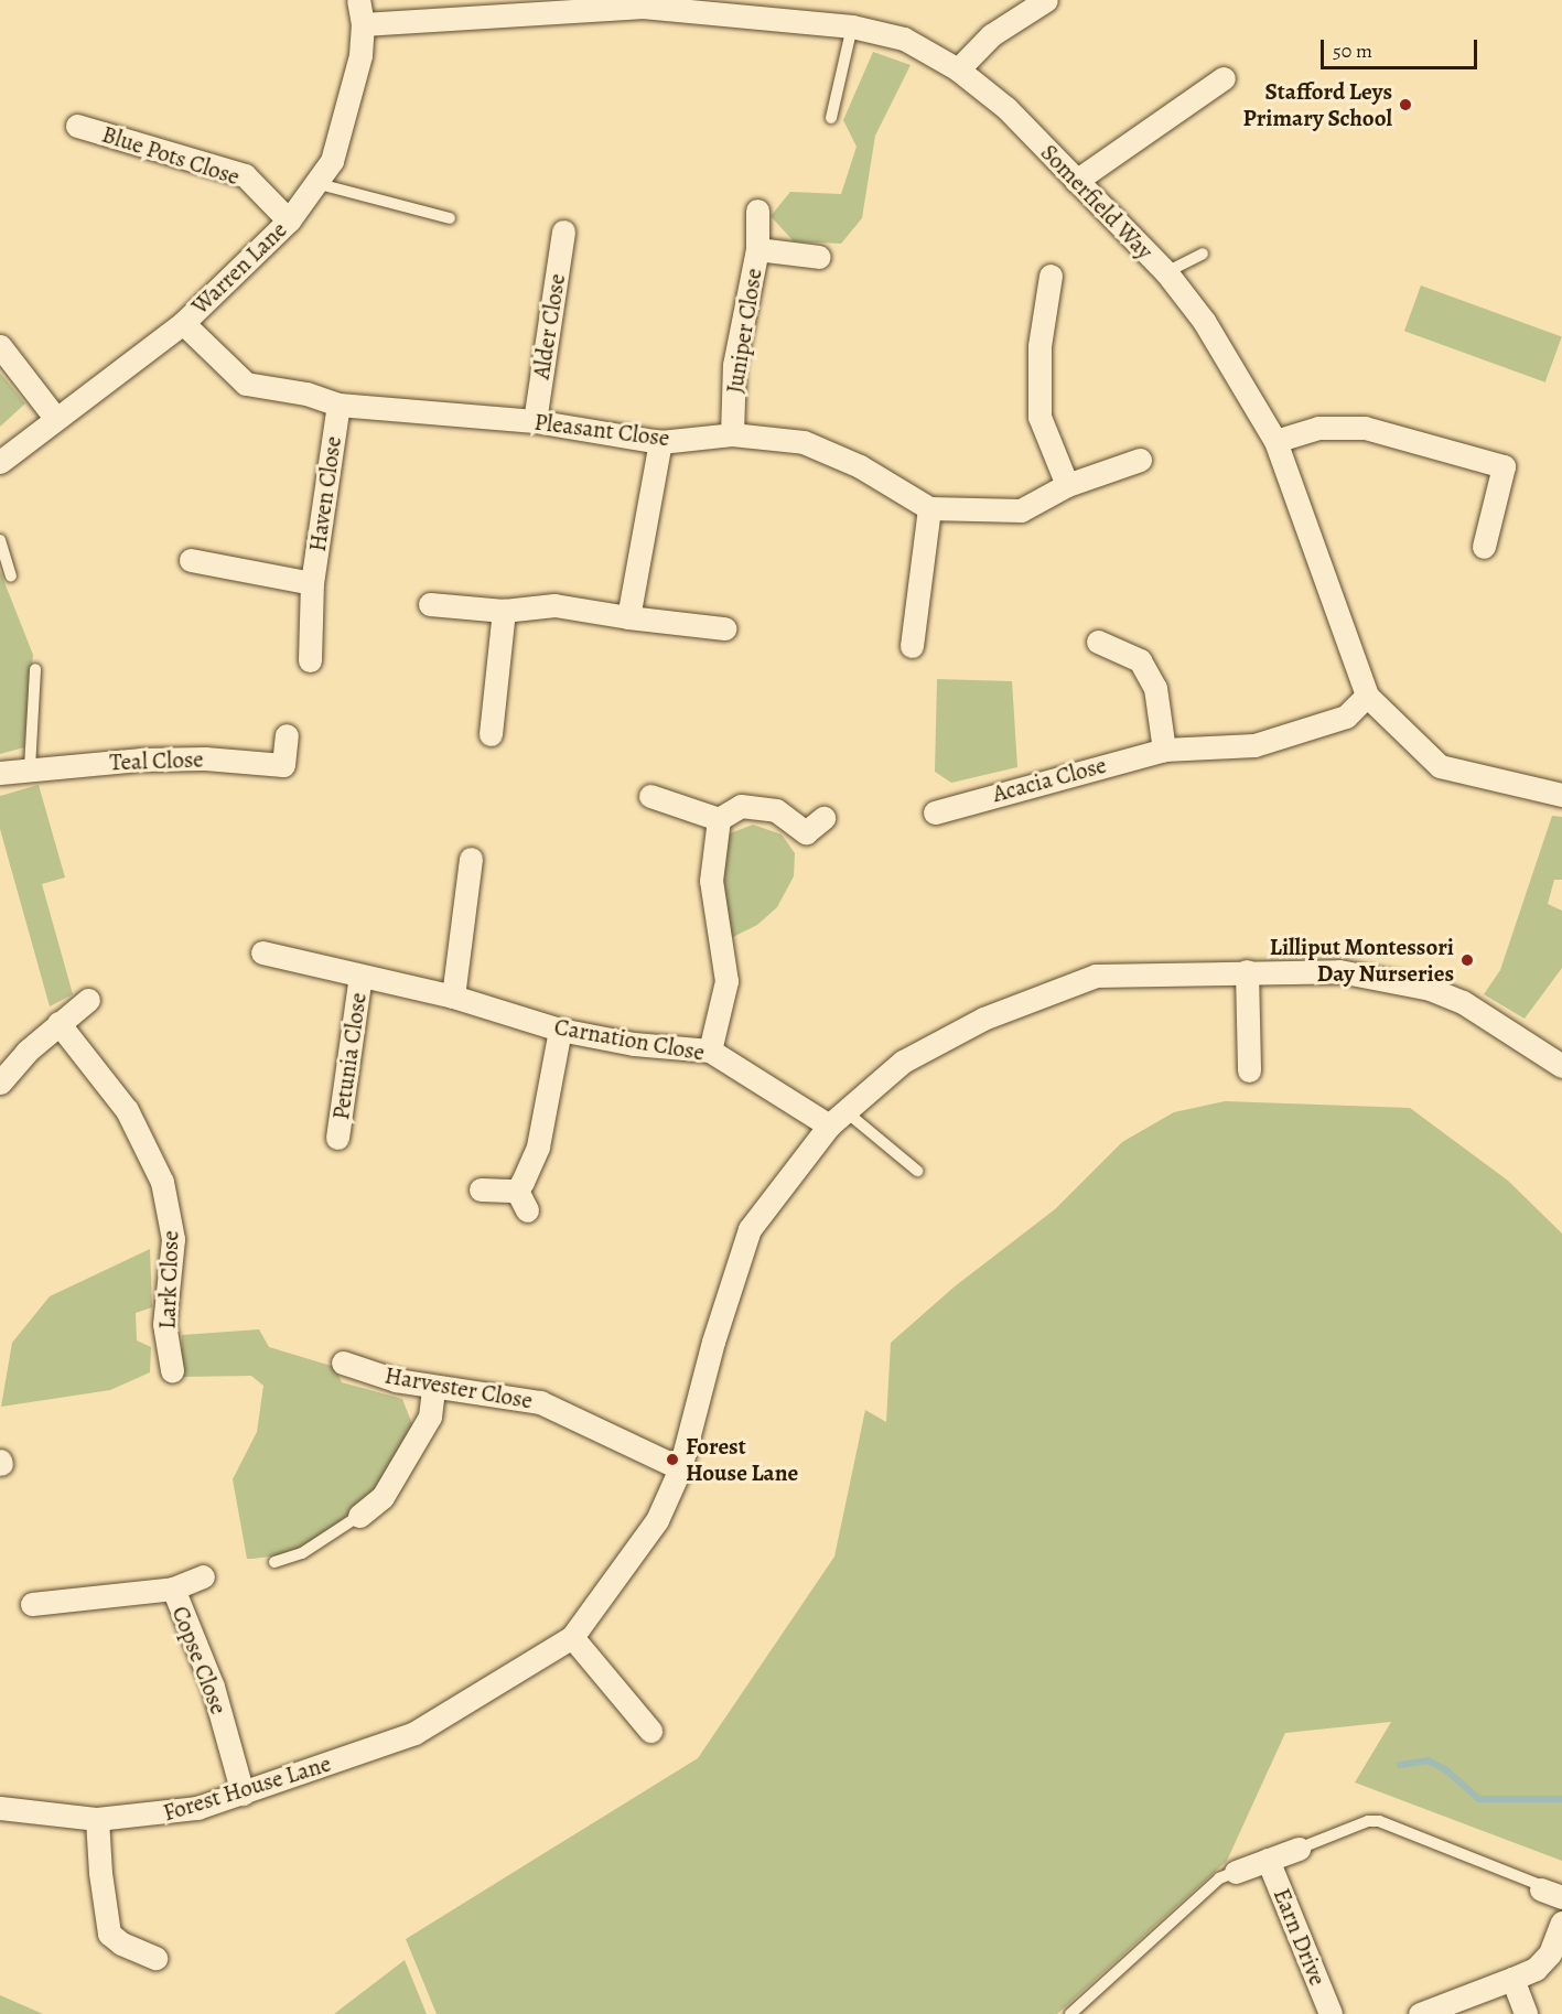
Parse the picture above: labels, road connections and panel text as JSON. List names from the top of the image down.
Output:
{
  "streets": {
    "street": [
      "Blue Pots Close",
      "Somerfield Way",
      "Warren Lane",
      "Alder Close",
      "Juniper Close",
      "Pleasant Close",
      "Haven Close",
      "Teal Close",
      "Acacia Close",
      "Carnation Close",
      "Petunia Close",
      "Lark Close",
      "Harvester Close",
      "Copse Close",
      "Forest House Lane",
      "Earn Drive"
    ]
  },
  "crossings": [
    ["Blue Pots Close", "Warren Lane"],
    ["Somerfield Way", "Warren Lane"],
    ["Somerfield Way", "Acacia Close"],
    ["Warren Lane", "Pleasant Close"],
    ["Alder Close", "Pleasant Close"],
    ["Juniper Close", "Pleasant Close"],
    ["Pleasant Close", "Haven Close"],
    ["Carnation Close", "Petunia Close"],
    ["Carnation Close", "Forest House Lane"],
    ["Harvester Close", "Forest House Lane"],
    ["Copse Close", "Forest House Lane"]
  ],
  "places": ["Stafford Leys Primary School", "Lilliput Montessori Day Nurseries", "Forest House Lane"],
  "scale_bar": "50 m"
}
